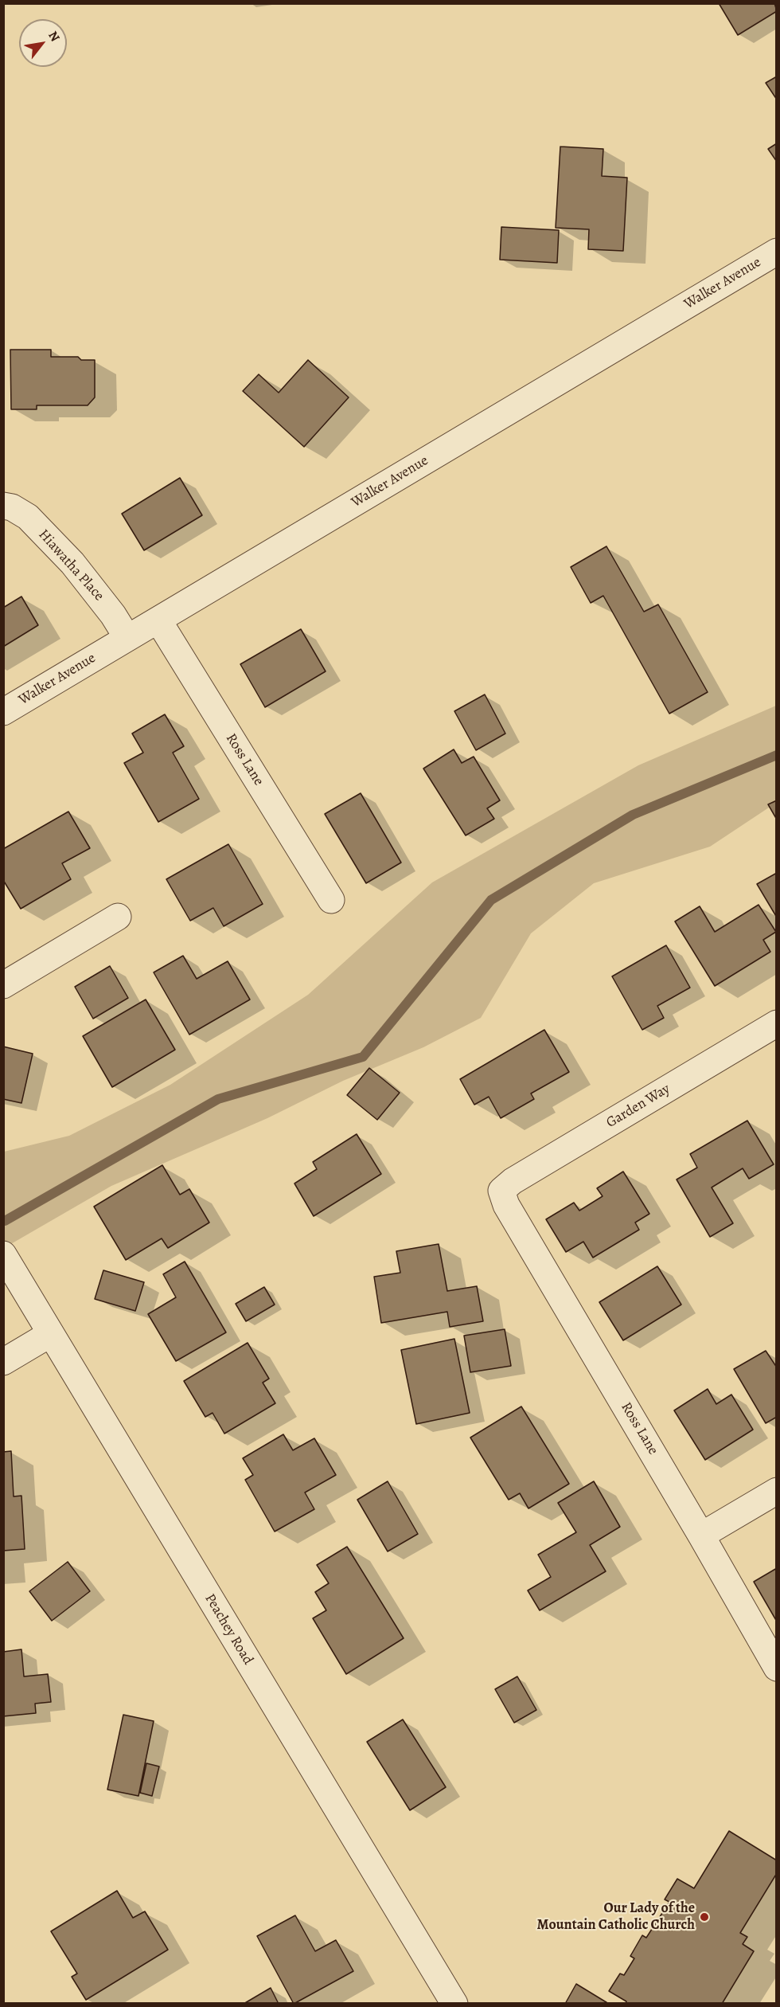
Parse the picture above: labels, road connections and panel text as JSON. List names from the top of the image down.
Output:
{
  "streets": {
    "street": [
      "Walker Avenue",
      "Hiawatha Place",
      "Ross Lane",
      "Garden Way",
      "Peachey Road"
    ]
  },
  "crossings": [
    ["Walker Avenue", "Hiawatha Place"],
    ["Walker Avenue", "Ross Lane"],
    ["Ross Lane", "Garden Way"]
  ],
  "places": ["Our Lady of the Mountain Catholic Church"],
  "north": "top right"
}
